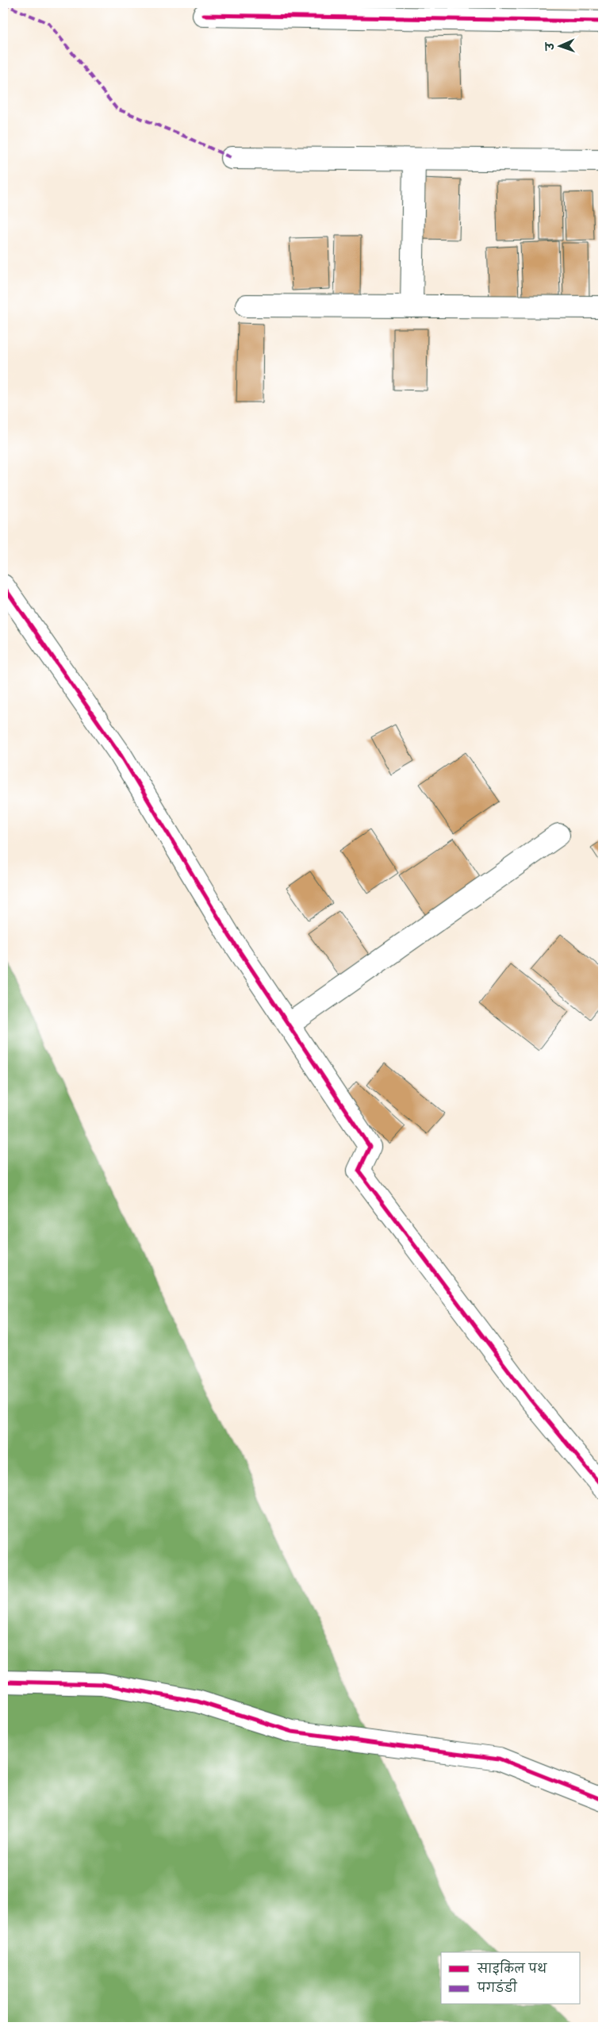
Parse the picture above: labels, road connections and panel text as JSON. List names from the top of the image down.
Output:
{
  "legend": ["साइकिल पथ", "पगडंडी"],
  "north": "left"
}
